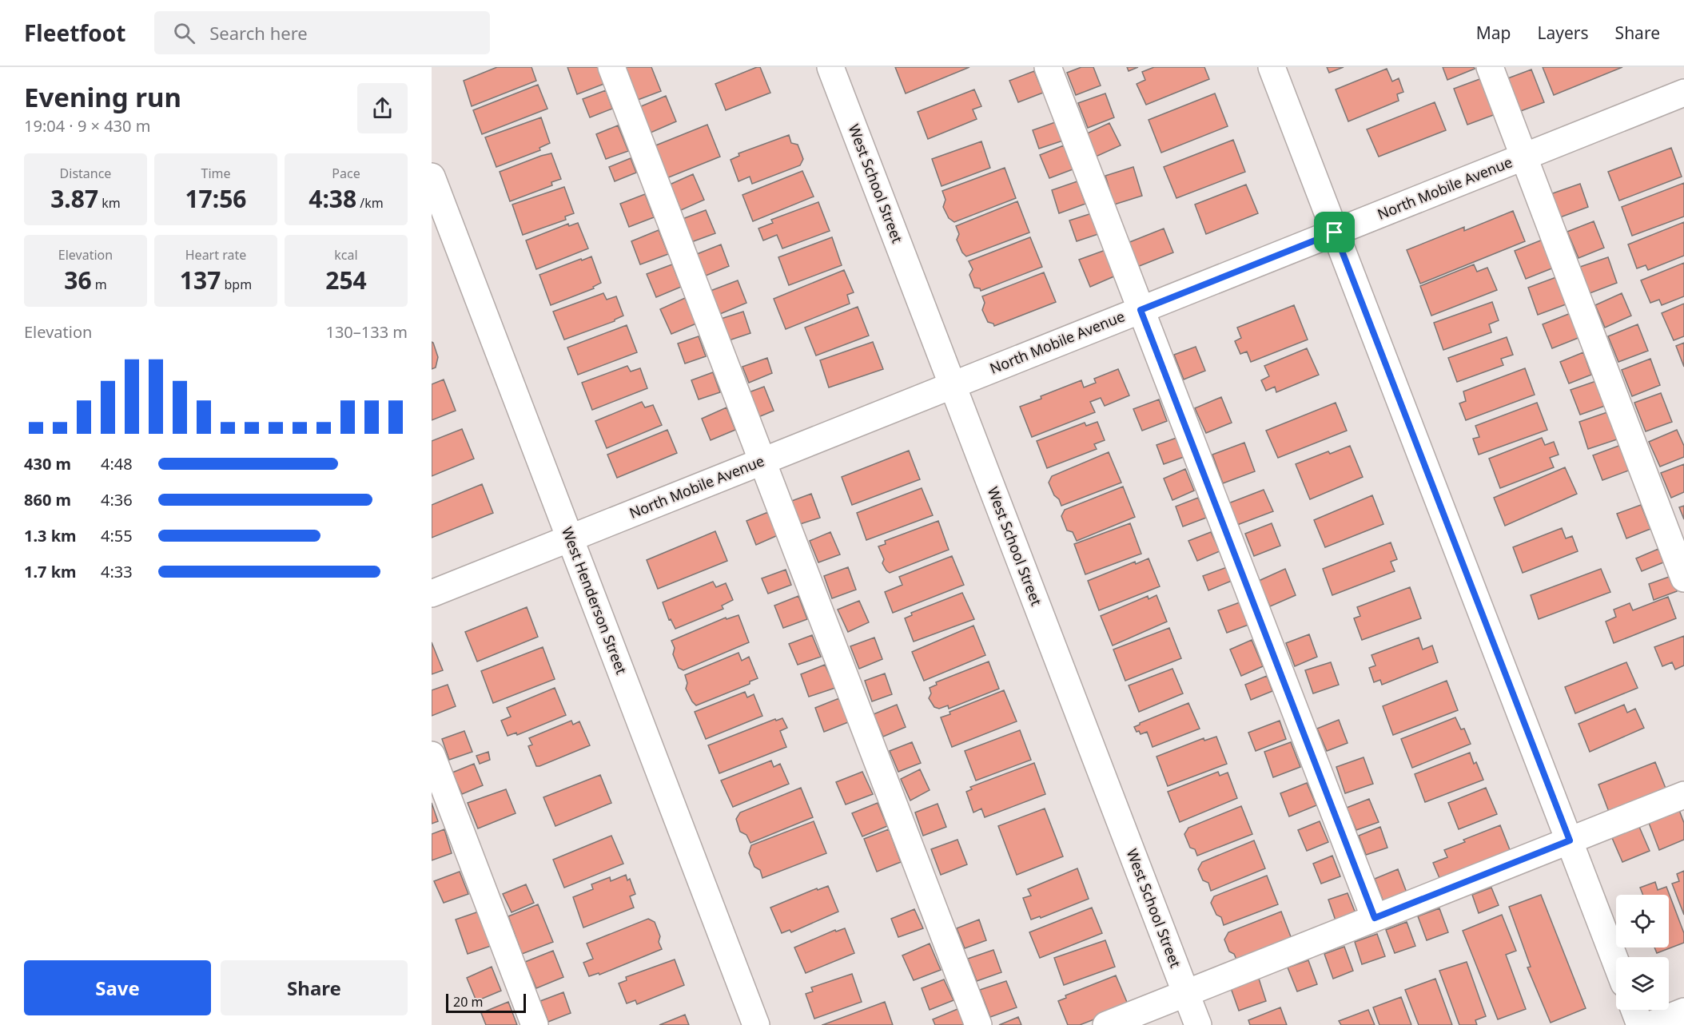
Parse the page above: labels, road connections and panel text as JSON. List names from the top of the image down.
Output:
{
  "streets": {
    "street": ["West School Street", "North Mobile Avenue", "West Henderson Street"]
  },
  "crossings": [
    ["West School Street", "North Mobile Avenue"],
    ["North Mobile Avenue", "West Henderson Street"]
  ],
  "scale_bar": "20 m",
  "page": {
    "header": "Fleetfoot",
    "search": "Search here",
    "nav": ["Map", "Layers", "Share"],
    "heading": ["Evening run", "19:04 · 9 × 430 m"],
    "stats": [
      ["Distance", "3.87 km"],
      ["Time", "17:56"],
      ["Pace", "4:38 /km"],
      ["Elevation", "36 m"],
      ["Heart rate", "137 bpm"],
      ["kcal", "254"]
    ],
    "chart": ["Elevation", "130–133 m"],
    "list": [
      {
        "name": "430 m",
        "note": "4:48"
      },
      {
        "name": "860 m",
        "note": "4:36"
      },
      {
        "name": "1.3 km",
        "note": "4:55"
      },
      {
        "name": "1.7 km",
        "note": "4:33"
      }
    ],
    "buttons": ["Save", "Share"],
    "scale": "20 m"
  }
}
